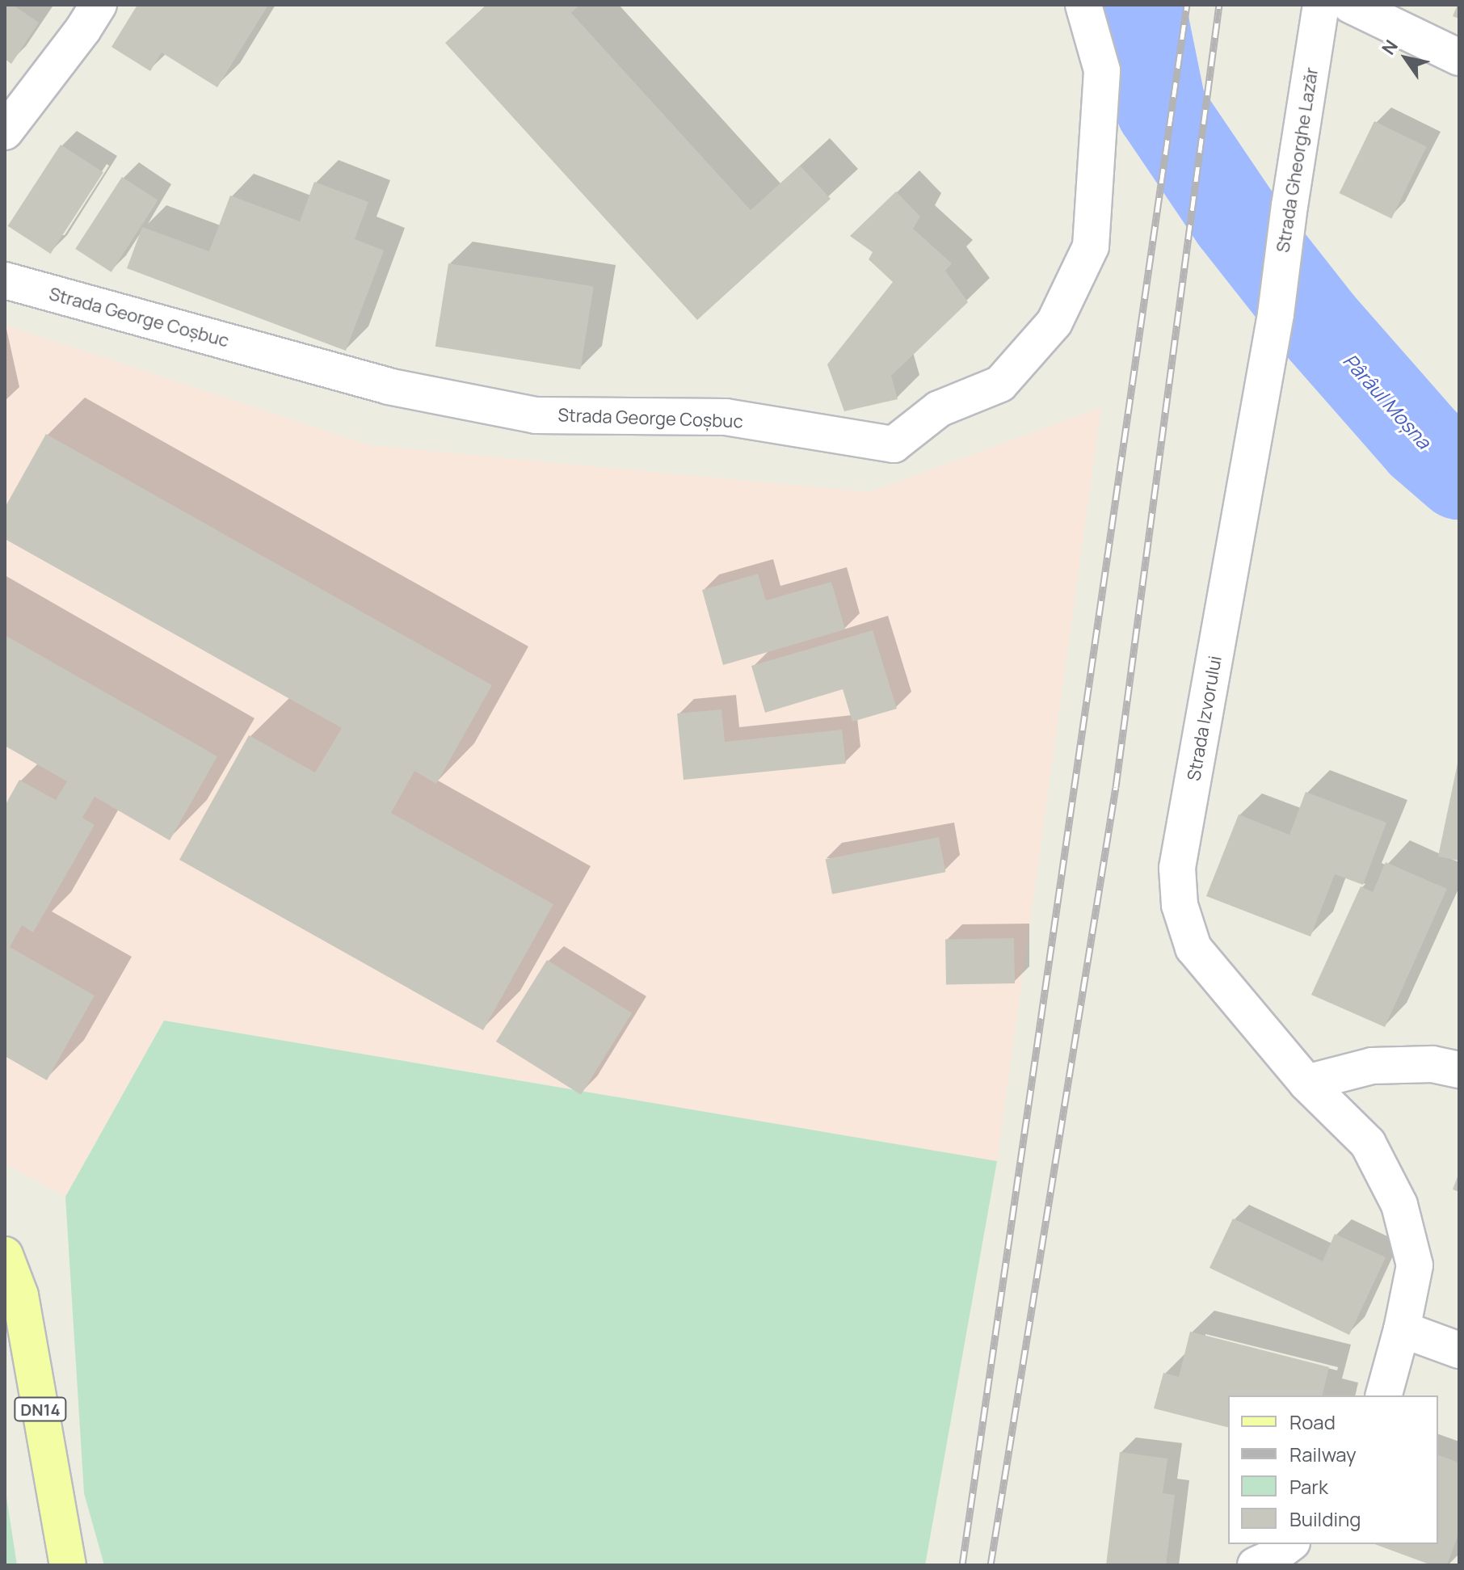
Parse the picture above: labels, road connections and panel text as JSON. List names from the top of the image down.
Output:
{
  "streets": {
    "main road": ["DN14"],
    "street": ["Strada Gheorghe Lazăr", "Strada George Coșbuc", "Strada Izvorului"]
  },
  "crossings": [
    ["Strada Gheorghe Lazăr", "Strada Izvorului"]
  ],
  "water": ["Pârâul Moșna"],
  "legend": [
    "Road",
    "Railway",
    "Park",
    "Building"
  ],
  "north": "top left"
}
